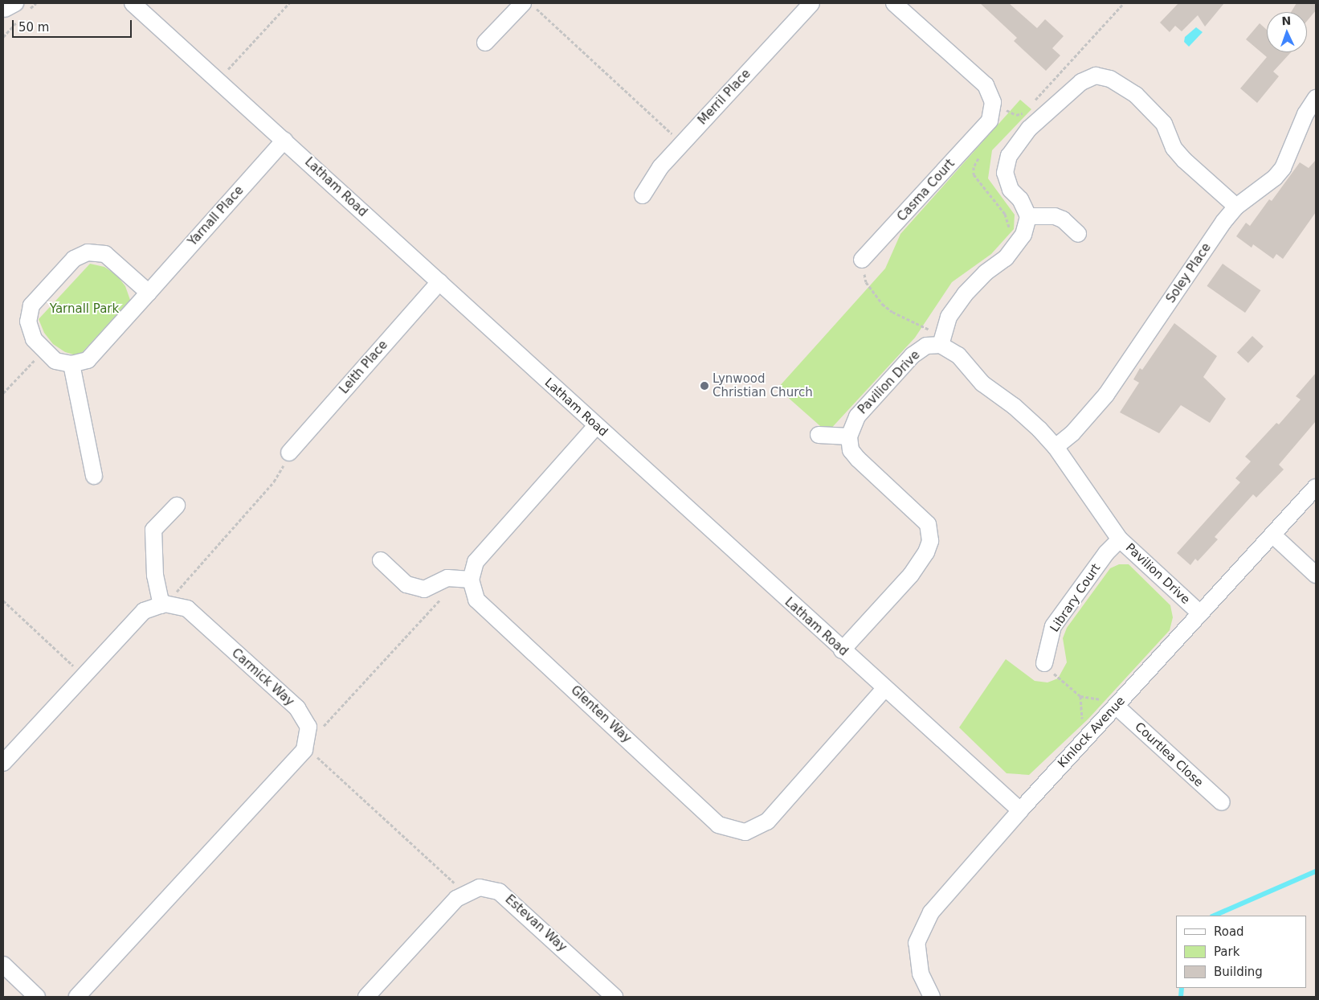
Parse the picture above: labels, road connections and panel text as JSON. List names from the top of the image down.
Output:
{
  "streets": {
    "street": [
      "Merril Place",
      "Latham Road",
      "Casma Court",
      "Yarnall Place",
      "Soley Place",
      "Leith Place",
      "Pavilion Drive",
      "Library Court",
      "Carmick Way",
      "Glenten Way",
      "Kinlock Avenue",
      "Courtlea Close",
      "Estevan Way"
    ]
  },
  "crossings": [
    ["Latham Road", "Yarnall Place"],
    ["Latham Road", "Leith Place"],
    ["Latham Road", "Glenten Way"],
    ["Latham Road", "Kinlock Avenue"],
    ["Soley Place", "Pavilion Drive"],
    ["Pavilion Drive", "Library Court"],
    ["Pavilion Drive", "Kinlock Avenue"],
    ["Kinlock Avenue", "Courtlea Close"]
  ],
  "parks": ["Yarnall Park"],
  "places": ["Lynwood Christian Church"],
  "legend": ["Road", "Park", "Building"],
  "scale_bar": "50 m",
  "north": "top"
}
